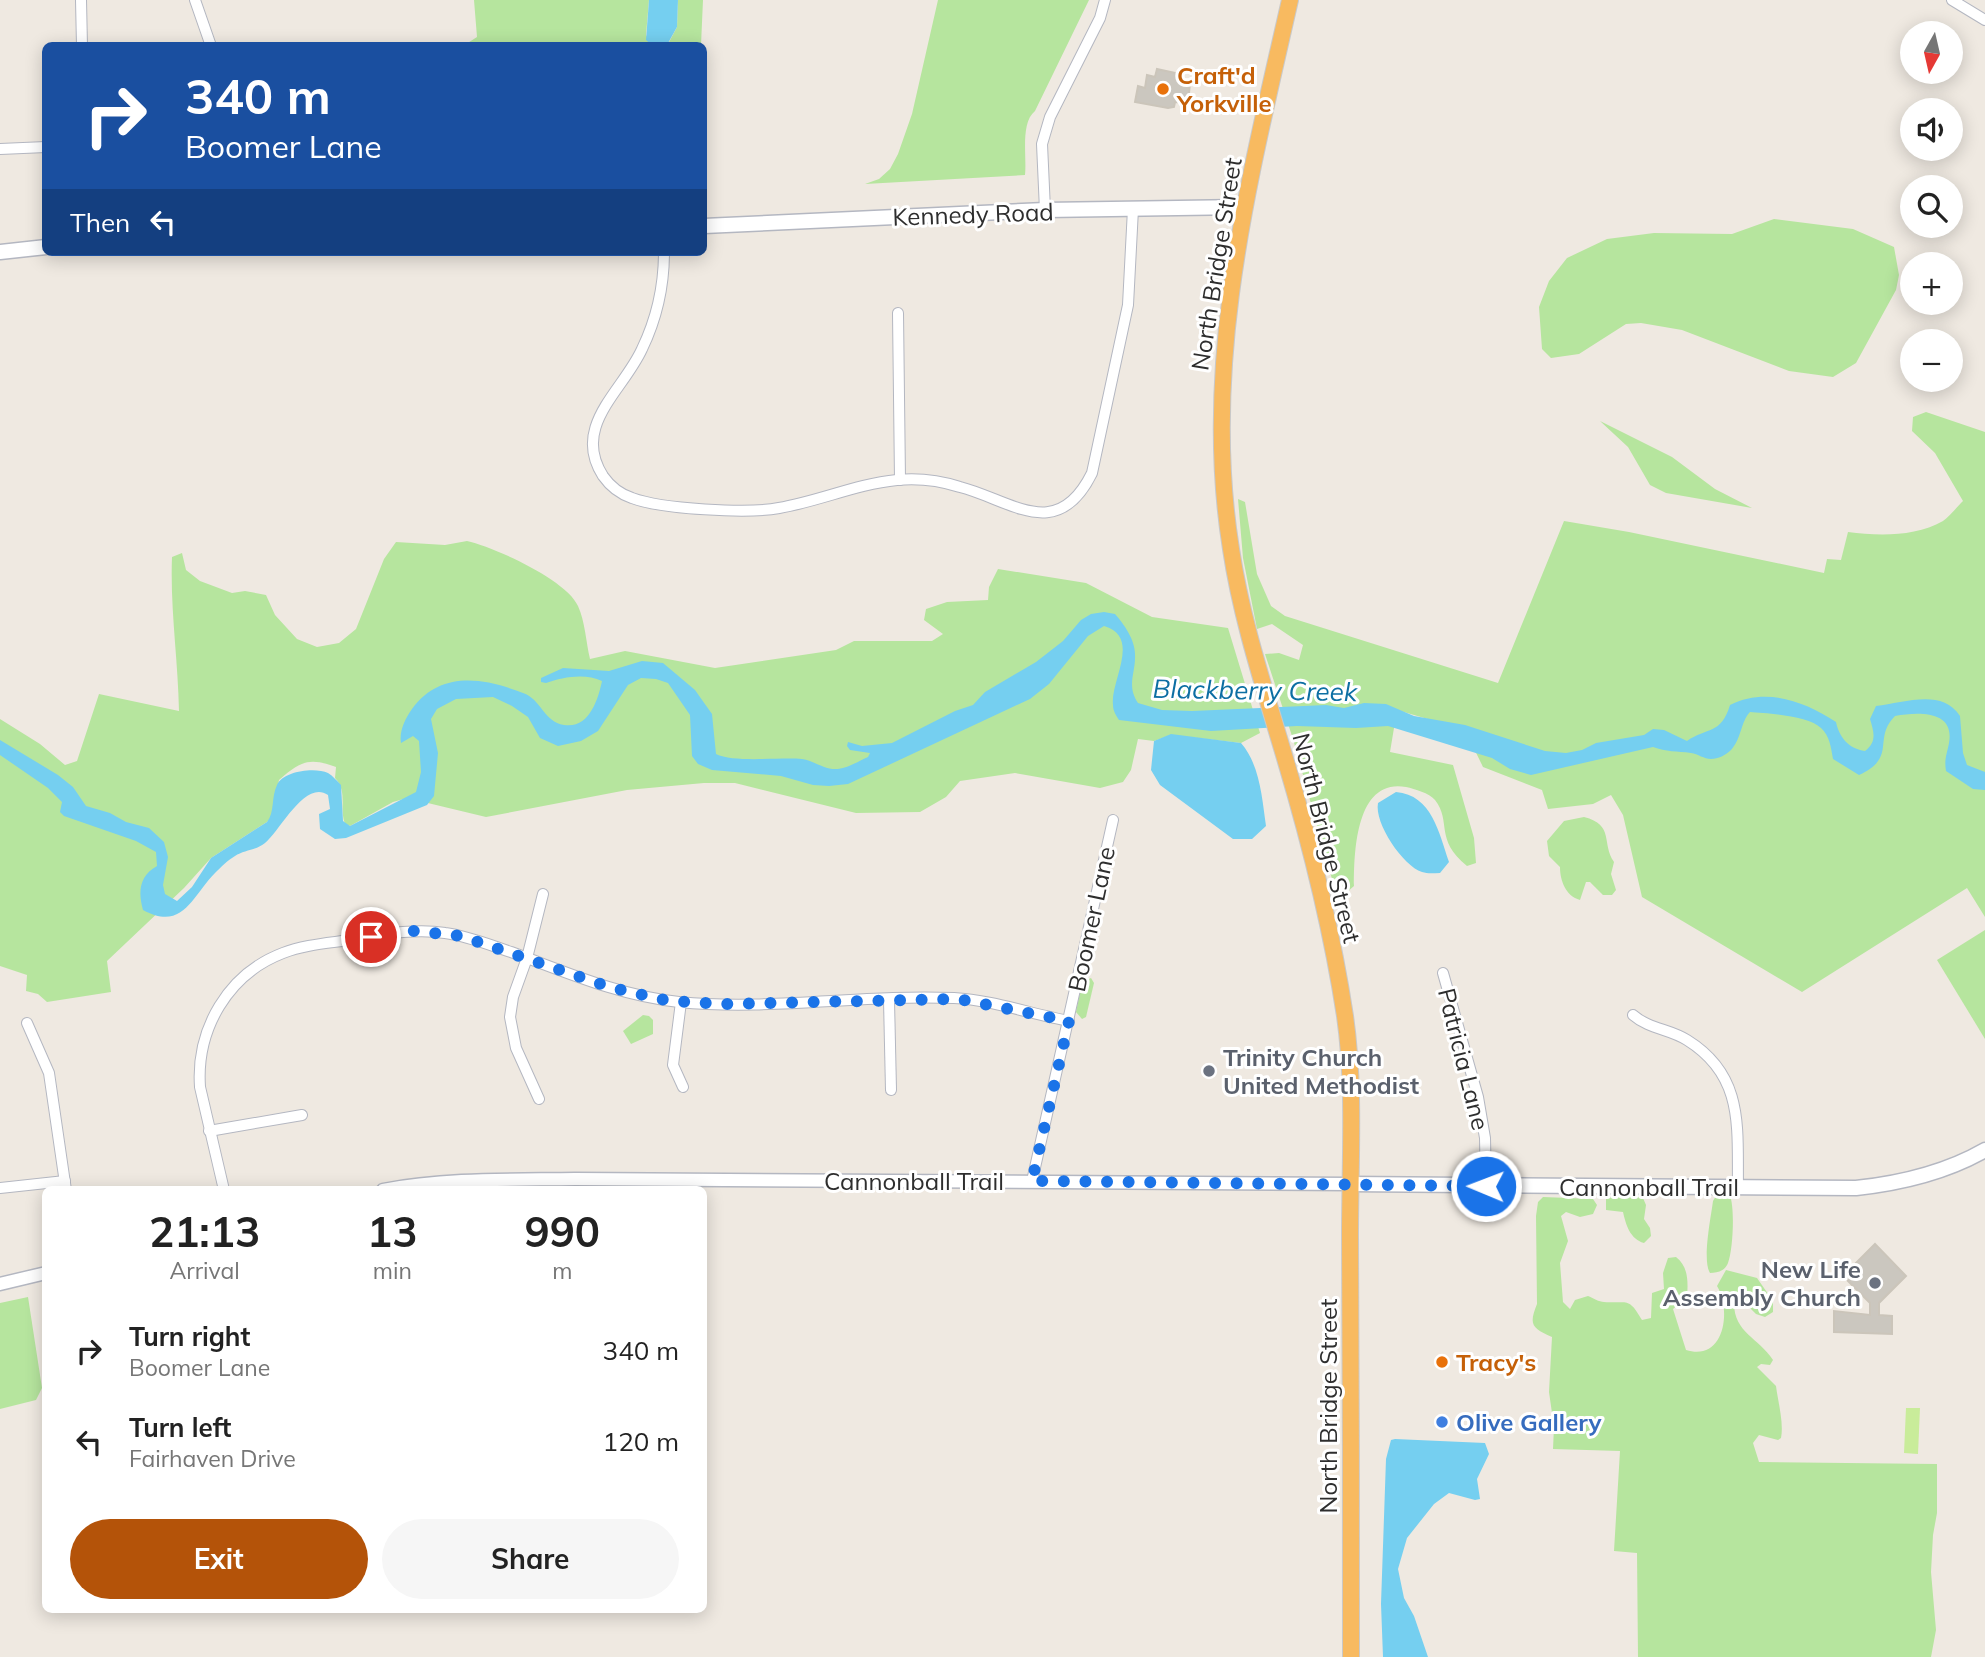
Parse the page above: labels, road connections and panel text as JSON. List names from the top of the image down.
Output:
{
  "streets": {
    "highway": ["North Bridge Street"],
    "main road": ["Kennedy Road", "Cannonball Trail"],
    "street": ["Boomer Lane", "Patricia Lane"]
  },
  "crossings": [
    ["Kennedy Road", "North Bridge Street"],
    ["North Bridge Street", "Cannonball Trail"],
    ["Boomer Lane", "Cannonball Trail"],
    ["Patricia Lane", "Cannonball Trail"]
  ],
  "water": ["Blackberry Creek"],
  "places": [
    "Craft'd Yorkville",
    "Trinity Church United Methodist",
    "New Life Assembly Church",
    "Tracy's",
    "Olive Gallery"
  ],
  "north": "bottom",
  "page": {
    "map_buttons": ["+", "−"],
    "turn": ["340 m", "Boomer Lane"],
    "then": "Then",
    "eta": [
      "21:13",
      "Arrival",
      "13",
      "min",
      "990",
      "m"
    ],
    "list": [
      {
        "name": "Turn right",
        "note": "Boomer Lane",
        "value": "340 m"
      },
      {
        "name": "Turn left",
        "note": "Fairhaven Drive",
        "value": "120 m"
      }
    ],
    "buttons": ["Exit", "Share"]
  }
}
